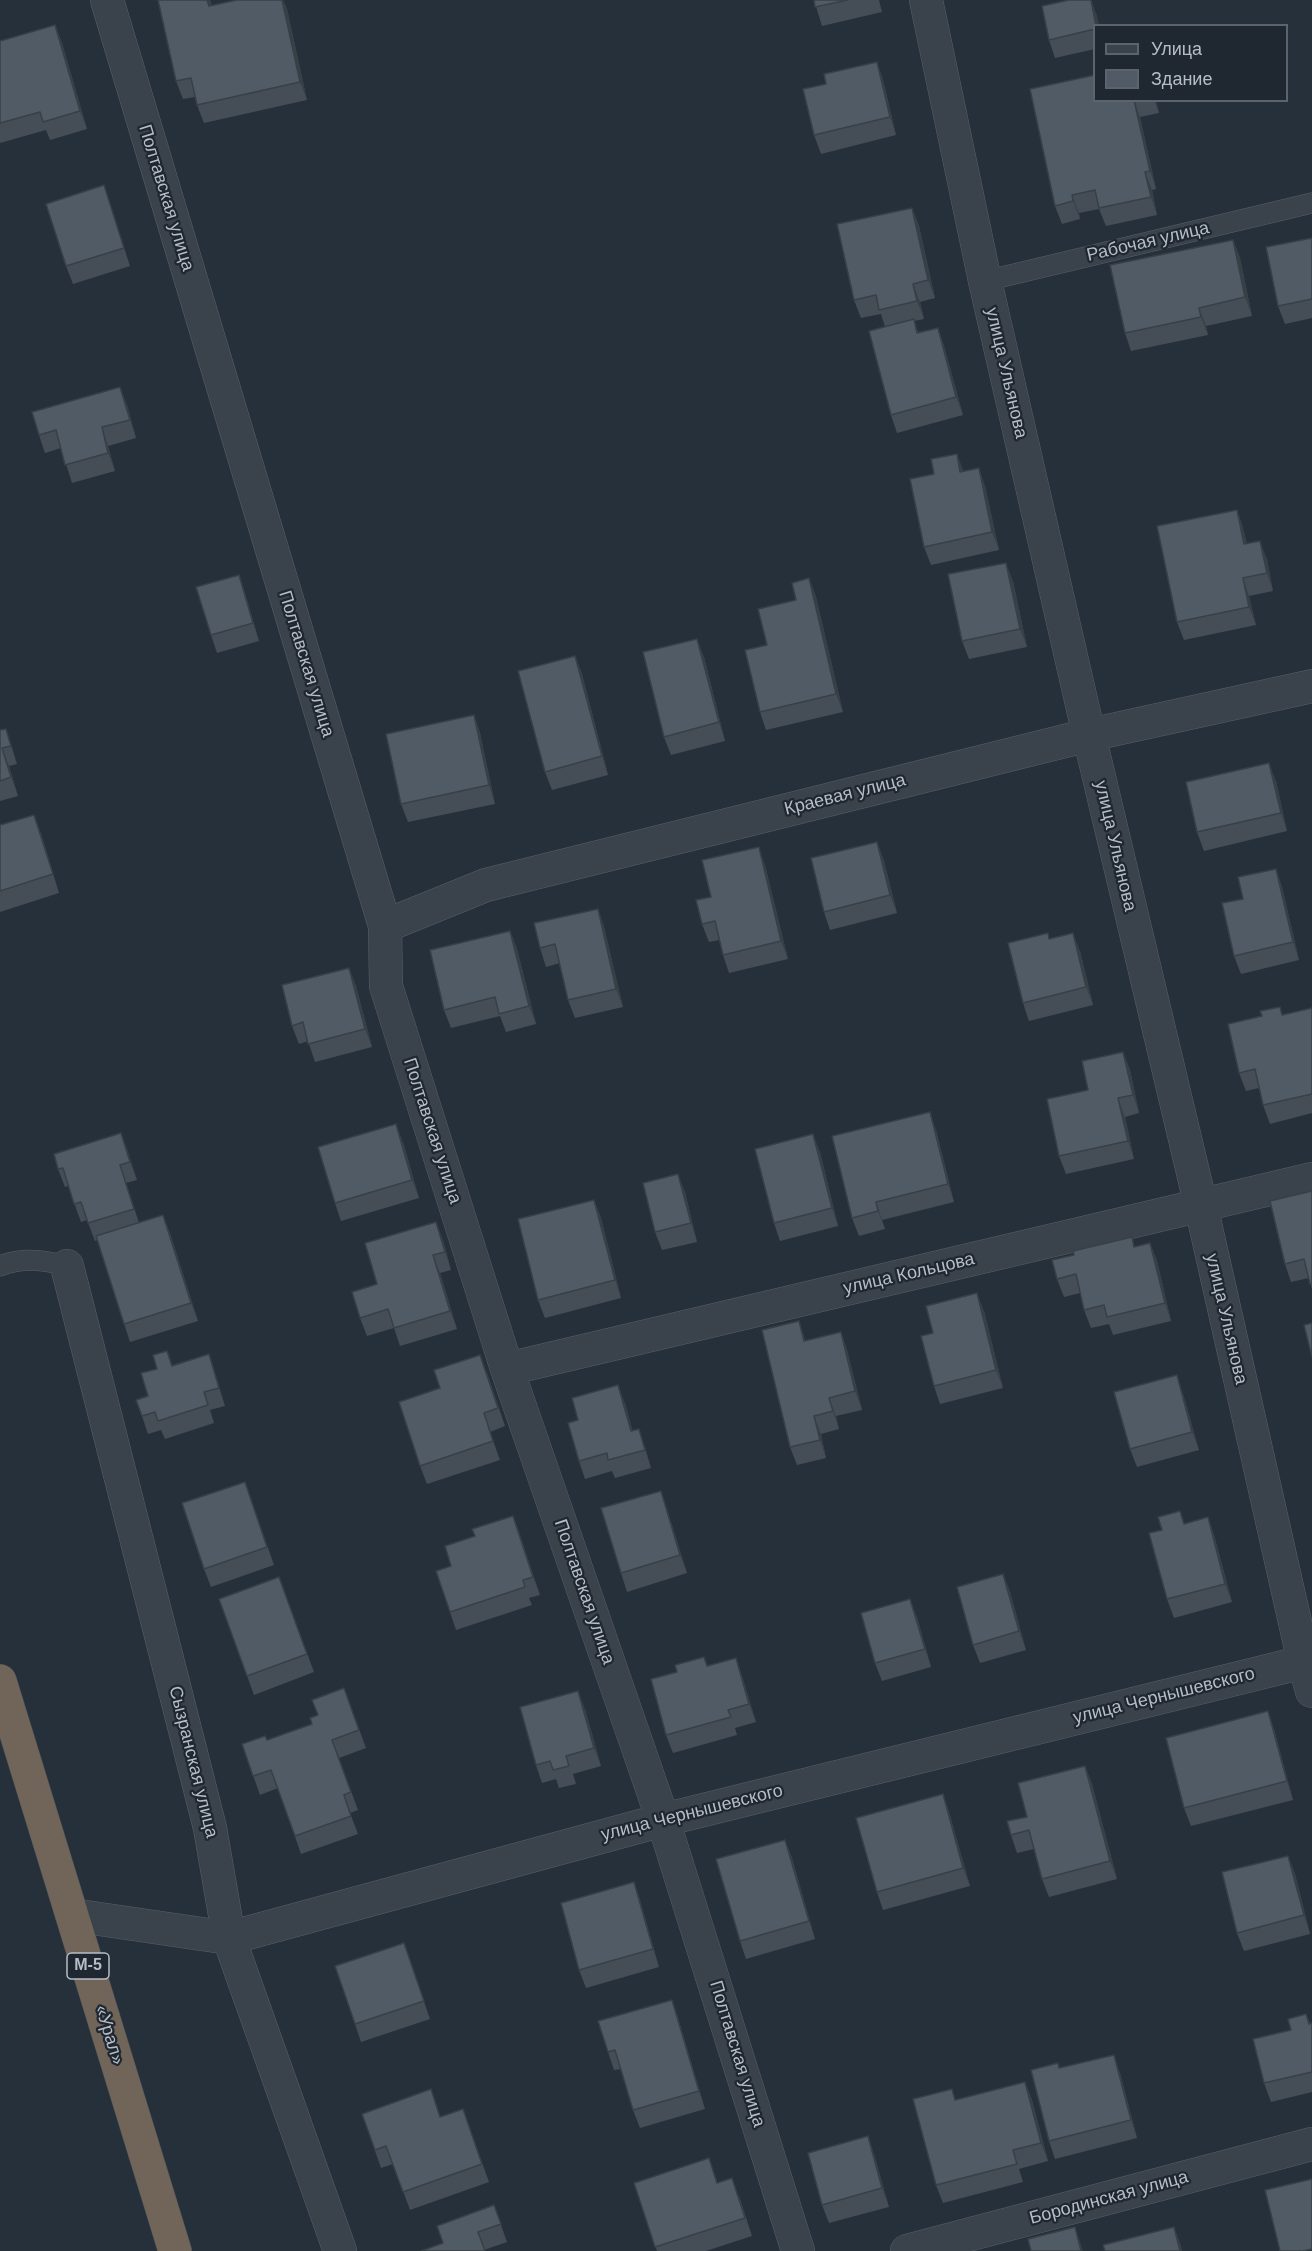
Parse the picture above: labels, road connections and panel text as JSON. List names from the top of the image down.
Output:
{
  "streets": {
    "highway": ["М-5", "«Урал»"],
    "street": [
      "Полтавская улица",
      "улица Ульянова",
      "Краевая улица",
      "улица Кольцова",
      "улица Чернышевского",
      "Сызранская улица",
      "Бородинская улица"
    ],
    "lane": ["Рабочая улица"]
  },
  "crossings": [
    ["Полтавская улица", "Краевая улица"],
    ["Полтавская улица", "улица Кольцова"],
    ["Полтавская улица", "улица Чернышевского"],
    ["Рабочая улица", "улица Ульянова"],
    ["улица Ульянова", "Краевая улица"],
    ["улица Ульянова", "улица Кольцова"],
    ["улица Ульянова", "улица Чернышевского"],
    ["улица Чернышевского", "Сызранская улица"],
    ["улица Чернышевского", "«Урал»"]
  ],
  "legend": ["Улица", "Здание"]
}
